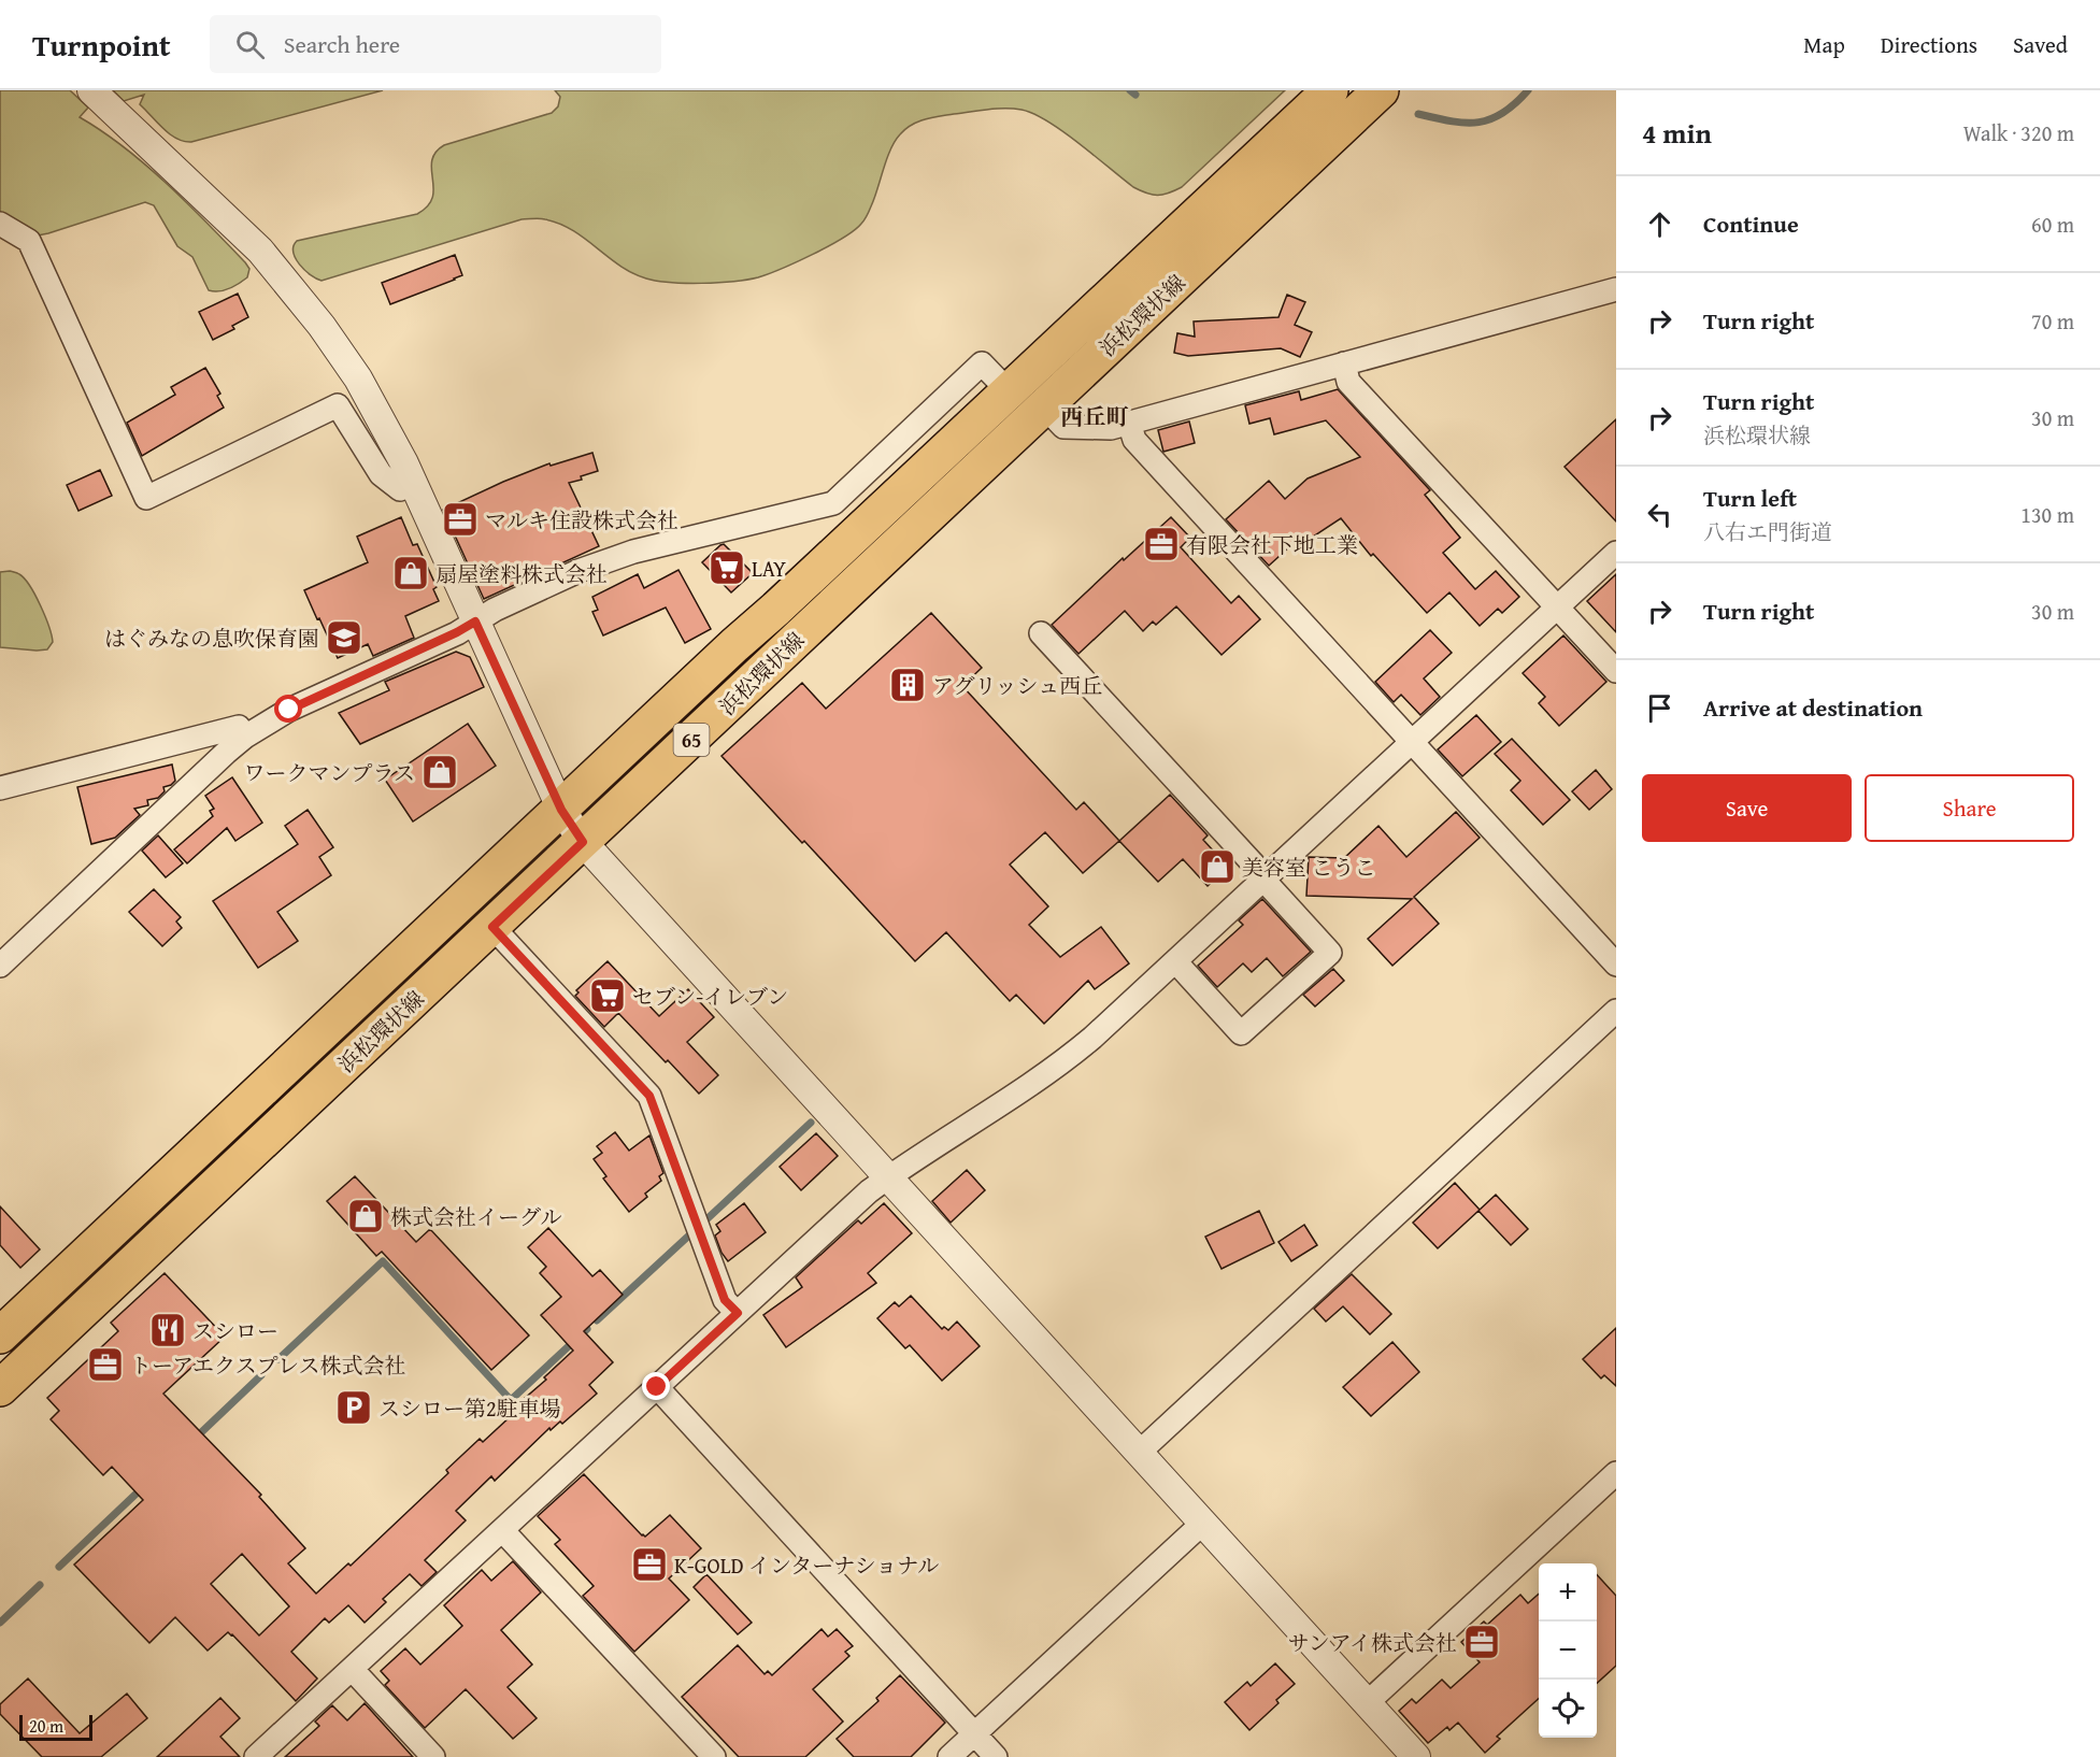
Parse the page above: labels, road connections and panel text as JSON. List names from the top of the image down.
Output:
{
  "streets": {
    "main road": ["浜松環状線", "65"]
  },
  "districts": ["西丘町"],
  "places": {
    "office": [
      "マルキ住設株式会社",
      "有限会社下地工業",
      "トーアエクスプレス株式会社",
      "K-GOLD インターナショナル",
      "サンアイ株式会社"
    ],
    "supermarket": ["LAY", "セブン-イレブン"],
    "shop": [
      "扇屋塗料株式会社",
      "ワークマンプラス",
      "美容室 こうこ",
      "株式会社イーグル"
    ],
    "school or university": ["はぐみなの息吹保育園"],
    "building": ["アグリッシュ西丘"],
    "restaurant": ["スシロー"],
    "parking": ["スシロー第2駐車場"]
  },
  "scale_bar": "20 m",
  "page": {
    "header": "Turnpoint",
    "search": "Search here",
    "nav": ["Map", "Directions", "Saved"],
    "heading": ["4 min", "Walk · 320 m"],
    "list": [
      ["Continue", "60 m"],
      ["Turn right", "70 m"],
      ["Turn right", "浜松環状線", "30 m"],
      ["Turn left", "八右エ門街道", "130 m"],
      ["Turn right", "30 m"],
      "Arrive at destination"
    ],
    "buttons": ["Save", "Share"],
    "map_buttons": ["+", "−"],
    "scale": "20 m"
  }
}
